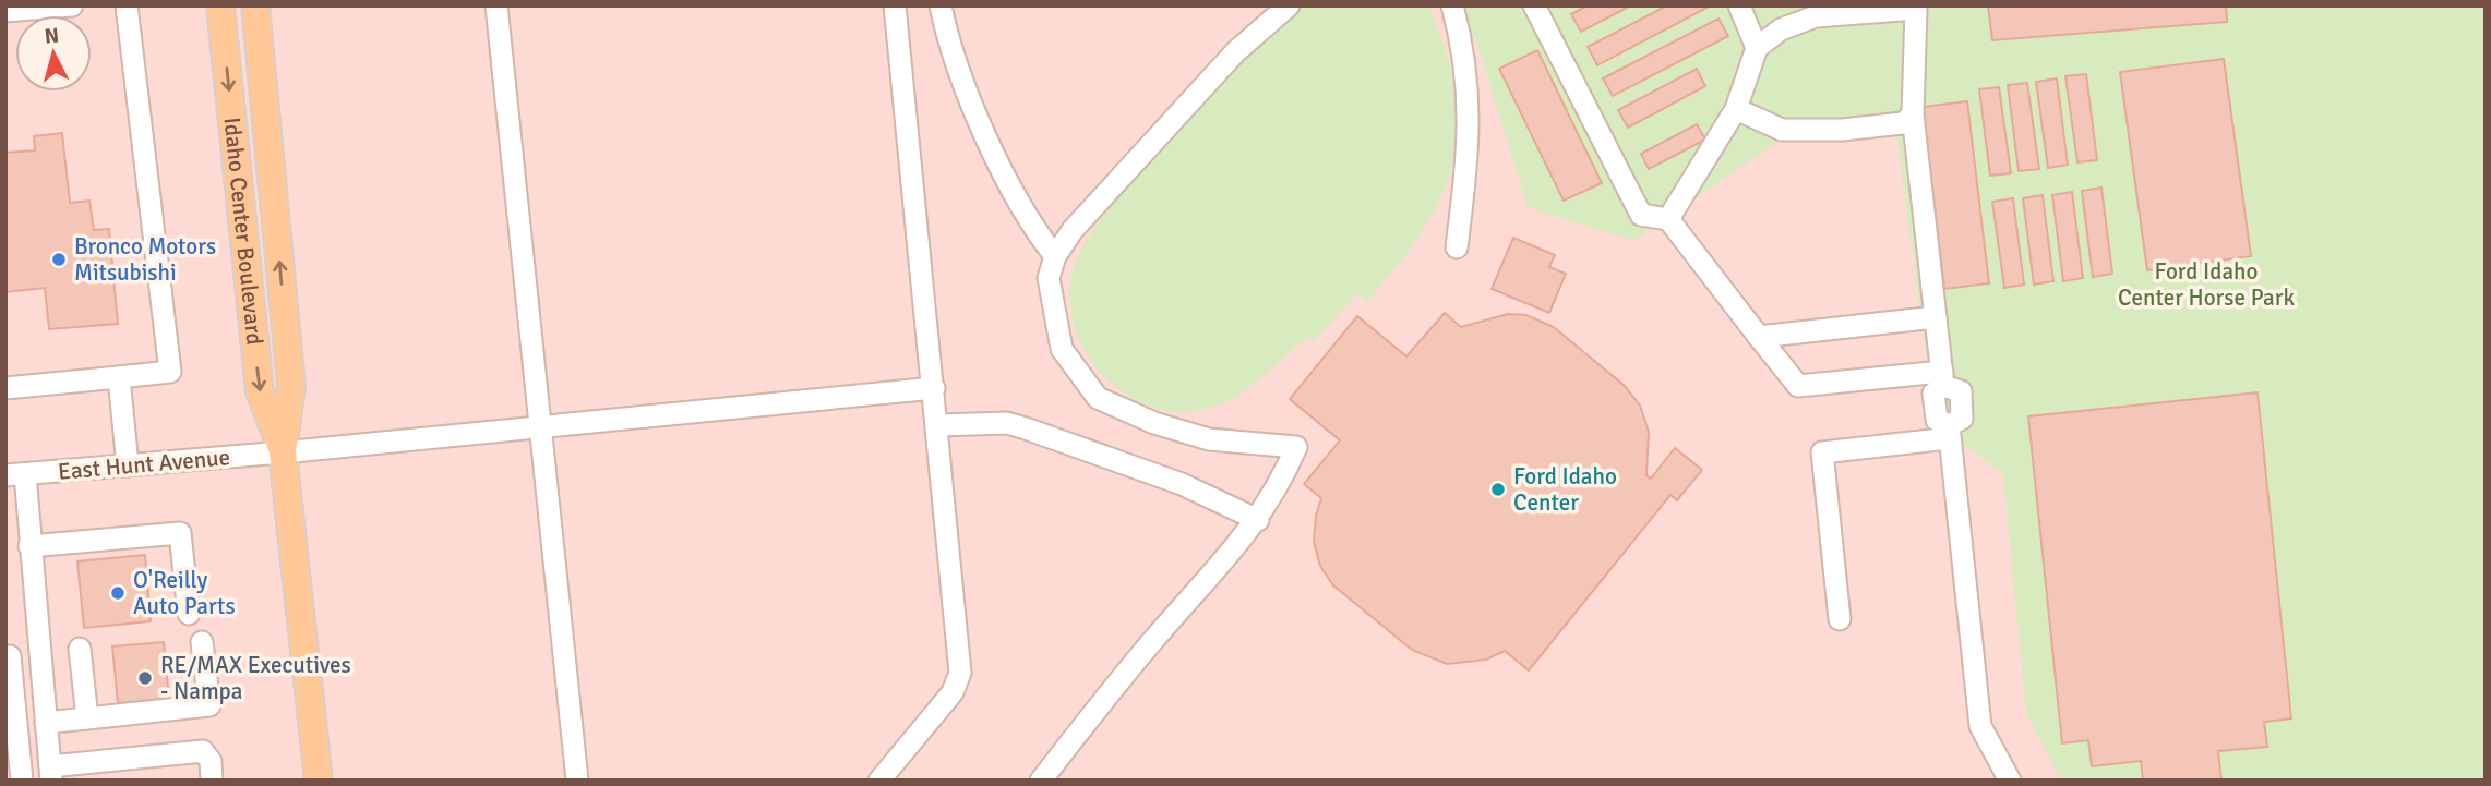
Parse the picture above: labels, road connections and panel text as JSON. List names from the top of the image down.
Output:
{
  "streets": {
    "main road": ["Idaho Center Boulevard"],
    "street": ["East Hunt Avenue"]
  },
  "crossings": [
    ["Idaho Center Boulevard", "East Hunt Avenue"]
  ],
  "parks": ["Ford Idaho Center Horse Park"],
  "places": [
    "Bronco Motors Mitsubishi",
    "Ford Idaho Center",
    "O'Reilly Auto Parts",
    "RE/MAX Executives - Nampa"
  ],
  "north": "top"
}
